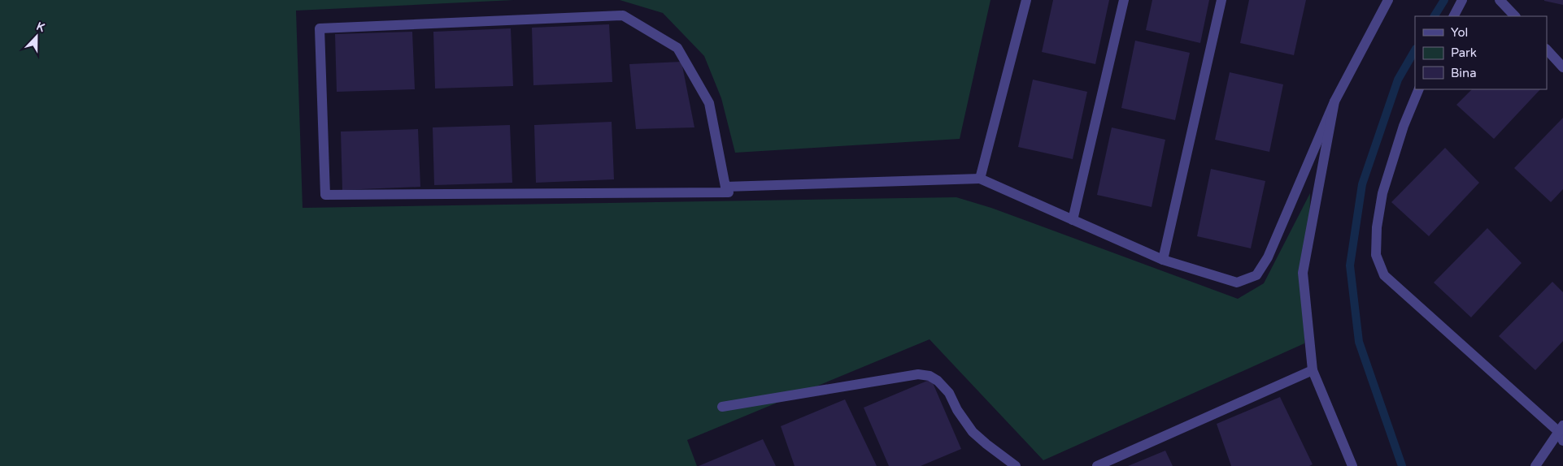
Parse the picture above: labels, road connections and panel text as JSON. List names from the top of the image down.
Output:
{
  "legend": ["Yol", "Park", "Bina"],
  "north": "top"
}
